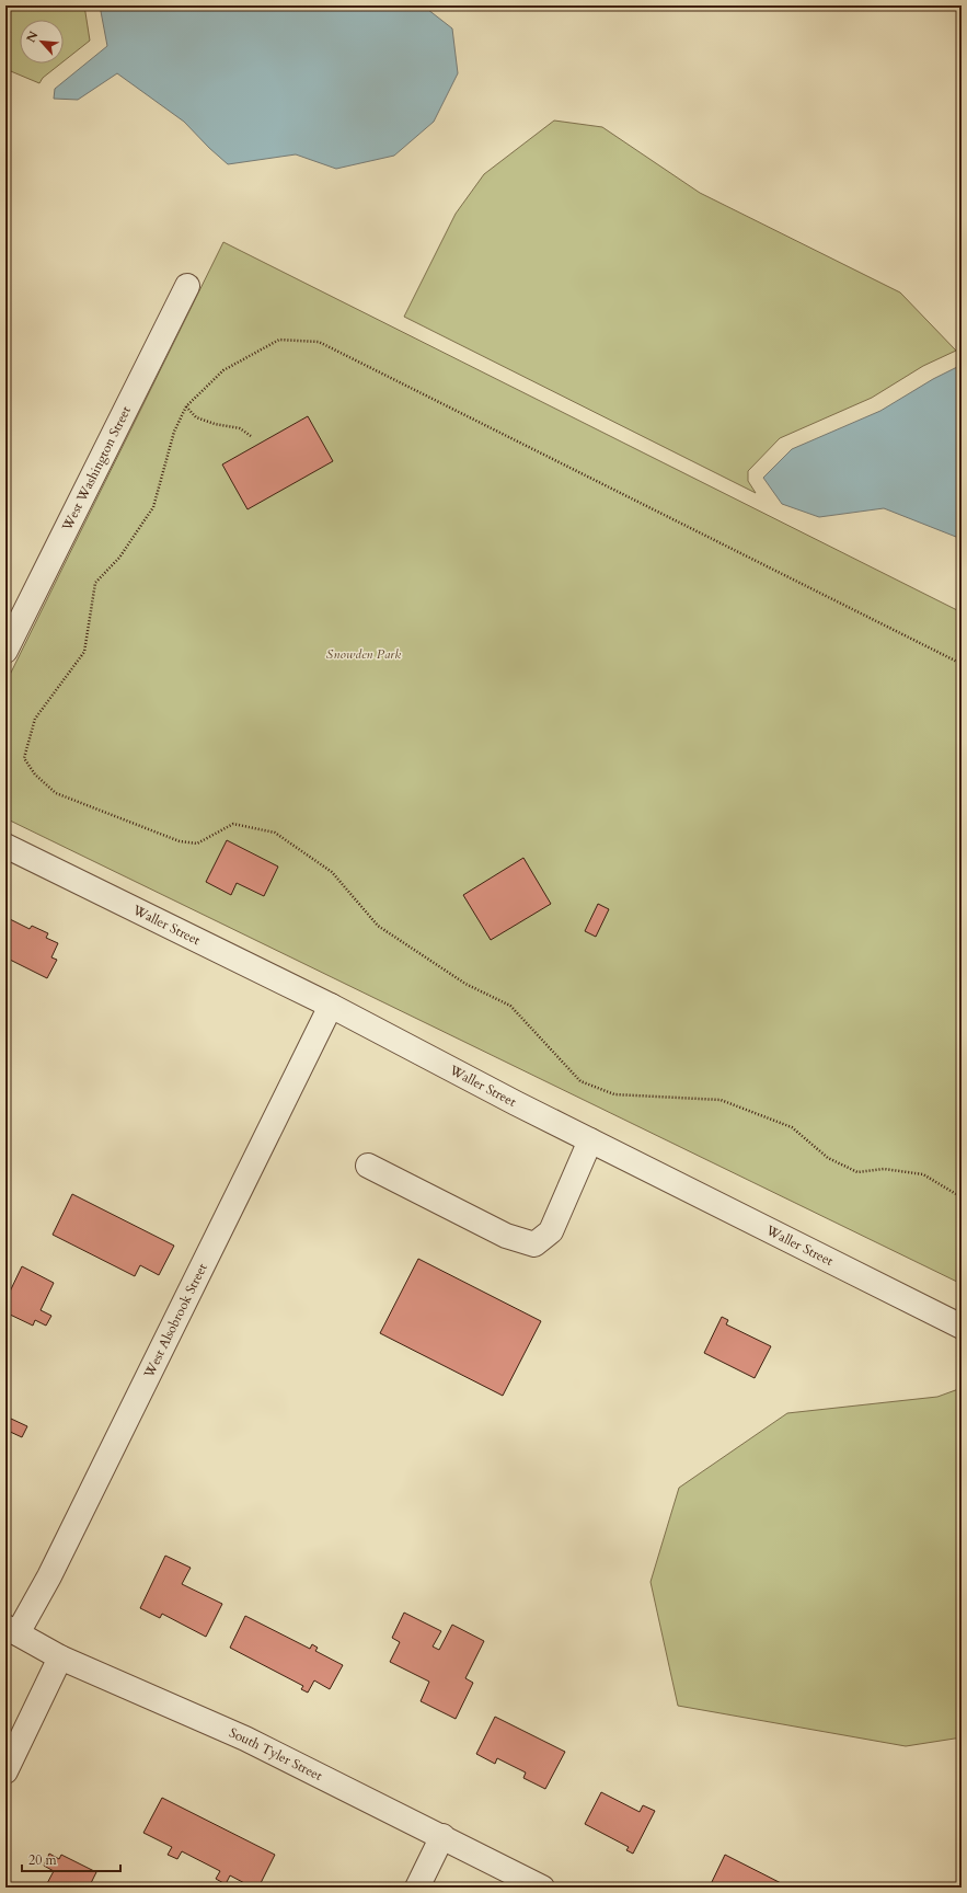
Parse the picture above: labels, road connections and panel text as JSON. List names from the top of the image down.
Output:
{
  "streets": {
    "street": [
      "West Washington Street",
      "Waller Street",
      "West Alsobrook Street",
      "South Tyler Street"
    ]
  },
  "crossings": [
    ["Waller Street", "West Alsobrook Street"],
    ["West Alsobrook Street", "South Tyler Street"]
  ],
  "parks": ["Snowden Park"],
  "scale_bar": "20 m",
  "north": "top left"
}
